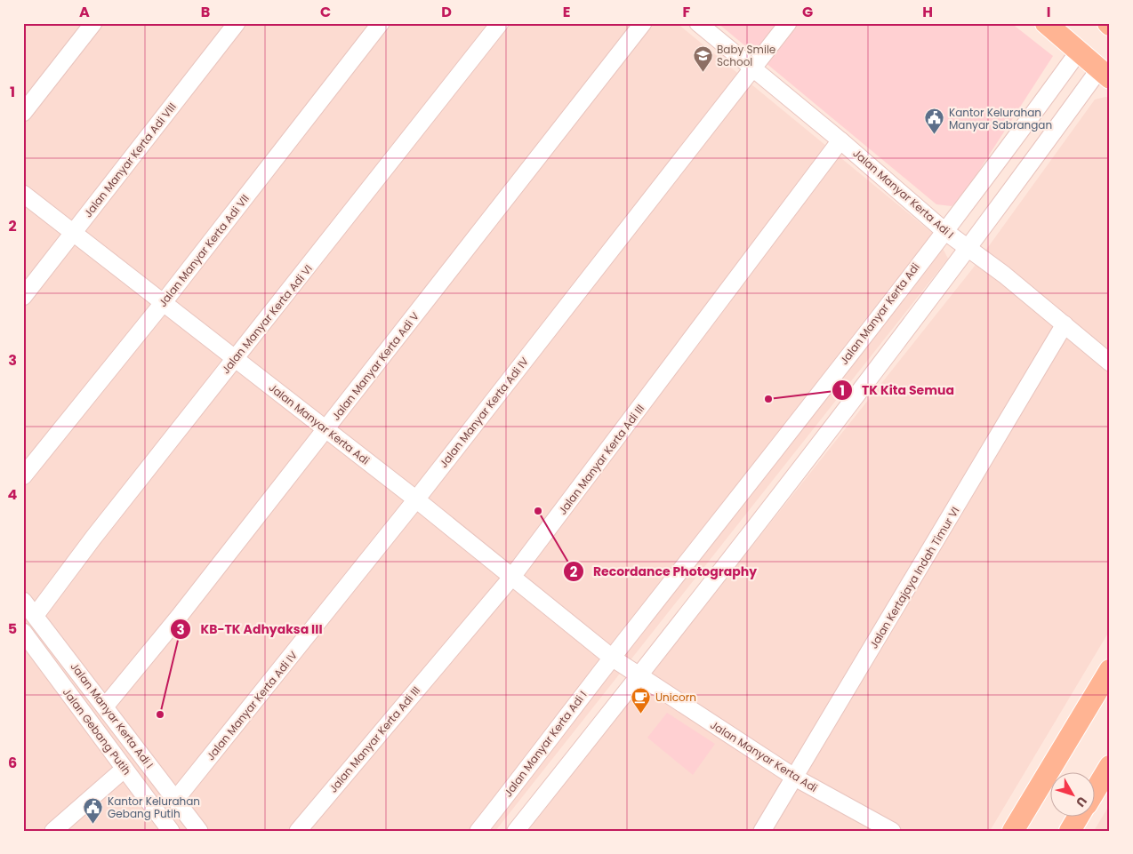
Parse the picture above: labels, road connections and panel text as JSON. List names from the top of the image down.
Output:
{
  "streets": {
    "street": [
      "Jalan Manyar Kerta Adi VIII",
      "Jalan Manyar Kerta Adi I",
      "Jalan Manyar Kerta Adi VII",
      "Jalan Manyar Kerta Adi",
      "Jalan Manyar Kerta Adi VI",
      "Jalan Manyar Kerta Adi V",
      "Jalan Manyar Kerta Adi IV",
      "Jalan Manyar Kerta Adi III",
      "Jalan Kertajaya Indah Timur VI",
      "Jalan Gebang Putih"
    ]
  },
  "crossings": [
    ["Jalan Manyar Kerta Adi VIII", "Jalan Manyar Kerta Adi"],
    ["Jalan Manyar Kerta Adi I", "Jalan Manyar Kerta Adi"],
    ["Jalan Manyar Kerta Adi I", "Jalan Manyar Kerta Adi VI"],
    ["Jalan Manyar Kerta Adi I", "Jalan Manyar Kerta Adi V"],
    ["Jalan Manyar Kerta Adi I", "Jalan Manyar Kerta Adi IV"],
    ["Jalan Manyar Kerta Adi I", "Jalan Manyar Kerta Adi III"],
    ["Jalan Manyar Kerta Adi I", "Jalan Kertajaya Indah Timur VI"],
    ["Jalan Manyar Kerta Adi VII", "Jalan Manyar Kerta Adi"],
    ["Jalan Manyar Kerta Adi", "Jalan Manyar Kerta Adi VI"],
    ["Jalan Manyar Kerta Adi", "Jalan Manyar Kerta Adi V"],
    ["Jalan Manyar Kerta Adi", "Jalan Manyar Kerta Adi IV"],
    ["Jalan Manyar Kerta Adi", "Jalan Manyar Kerta Adi III"],
    ["Jalan Manyar Kerta Adi", "Jalan Kertajaya Indah Timur VI"]
  ],
  "places": {
    "school or university": ["Baby Smile School"],
    "public building": ["Kantor Kelurahan Manyar Sabrangan", "Kantor Kelurahan Gebang Putih"],
    "other": ["TK Kita Semua", "Recordance Photography", "KB-TK Adhyaksa III"],
    "cafe": ["Unicorn"]
  },
  "north": "bottom right",
  "grid": {
    "columns": [
      "A",
      "B",
      "C",
      "D",
      "E",
      "F",
      "G",
      "H",
      "I"
    ],
    "rows": [
      "1",
      "2",
      "3",
      "4",
      "5",
      "6"
    ]
  }
}
